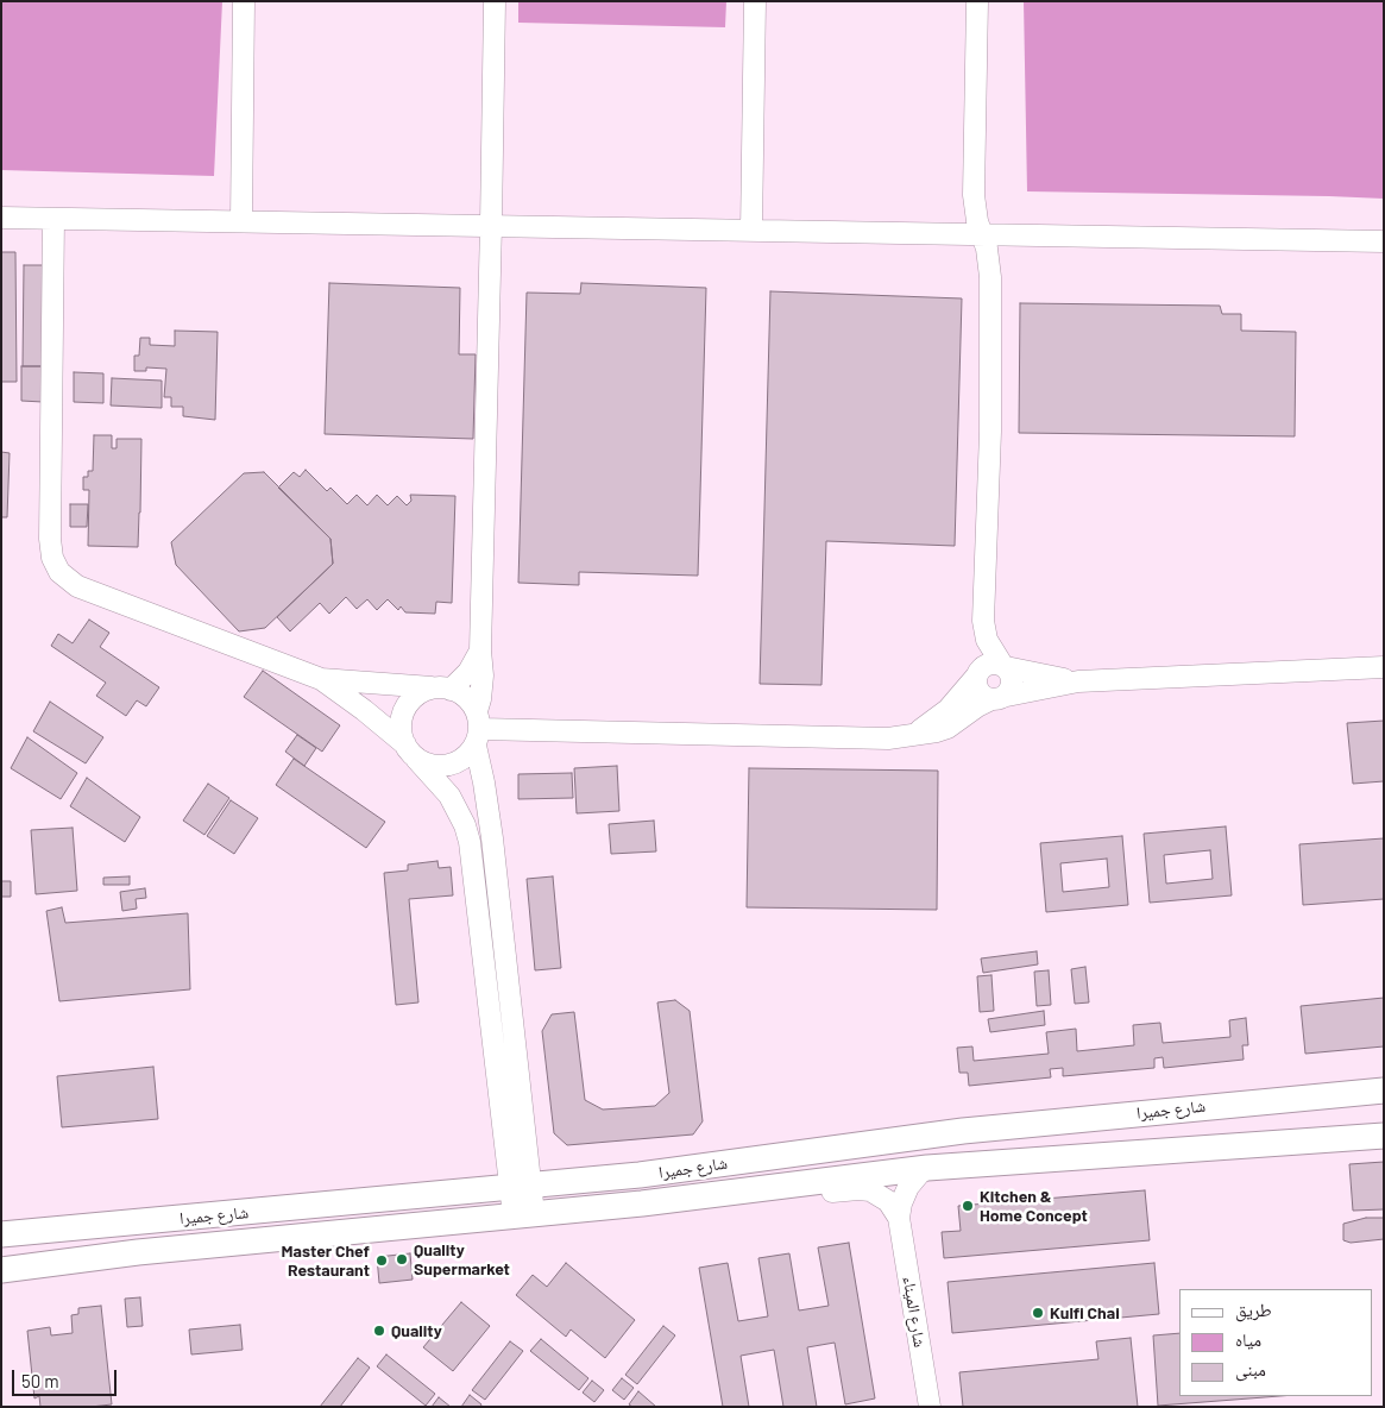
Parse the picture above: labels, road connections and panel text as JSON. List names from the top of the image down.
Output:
{
  "streets": {
    "main road": ["شارع جميرا"],
    "street": ["شارع الميناء"]
  },
  "places": [
    "Kitchen & Home Concept",
    "Quality Supermarket",
    "Master Chef Restaurant",
    "Kulfi Chai",
    "Quality"
  ],
  "legend": ["طريق", "مياه", "مبنى"],
  "scale_bar": "50 m"
}
